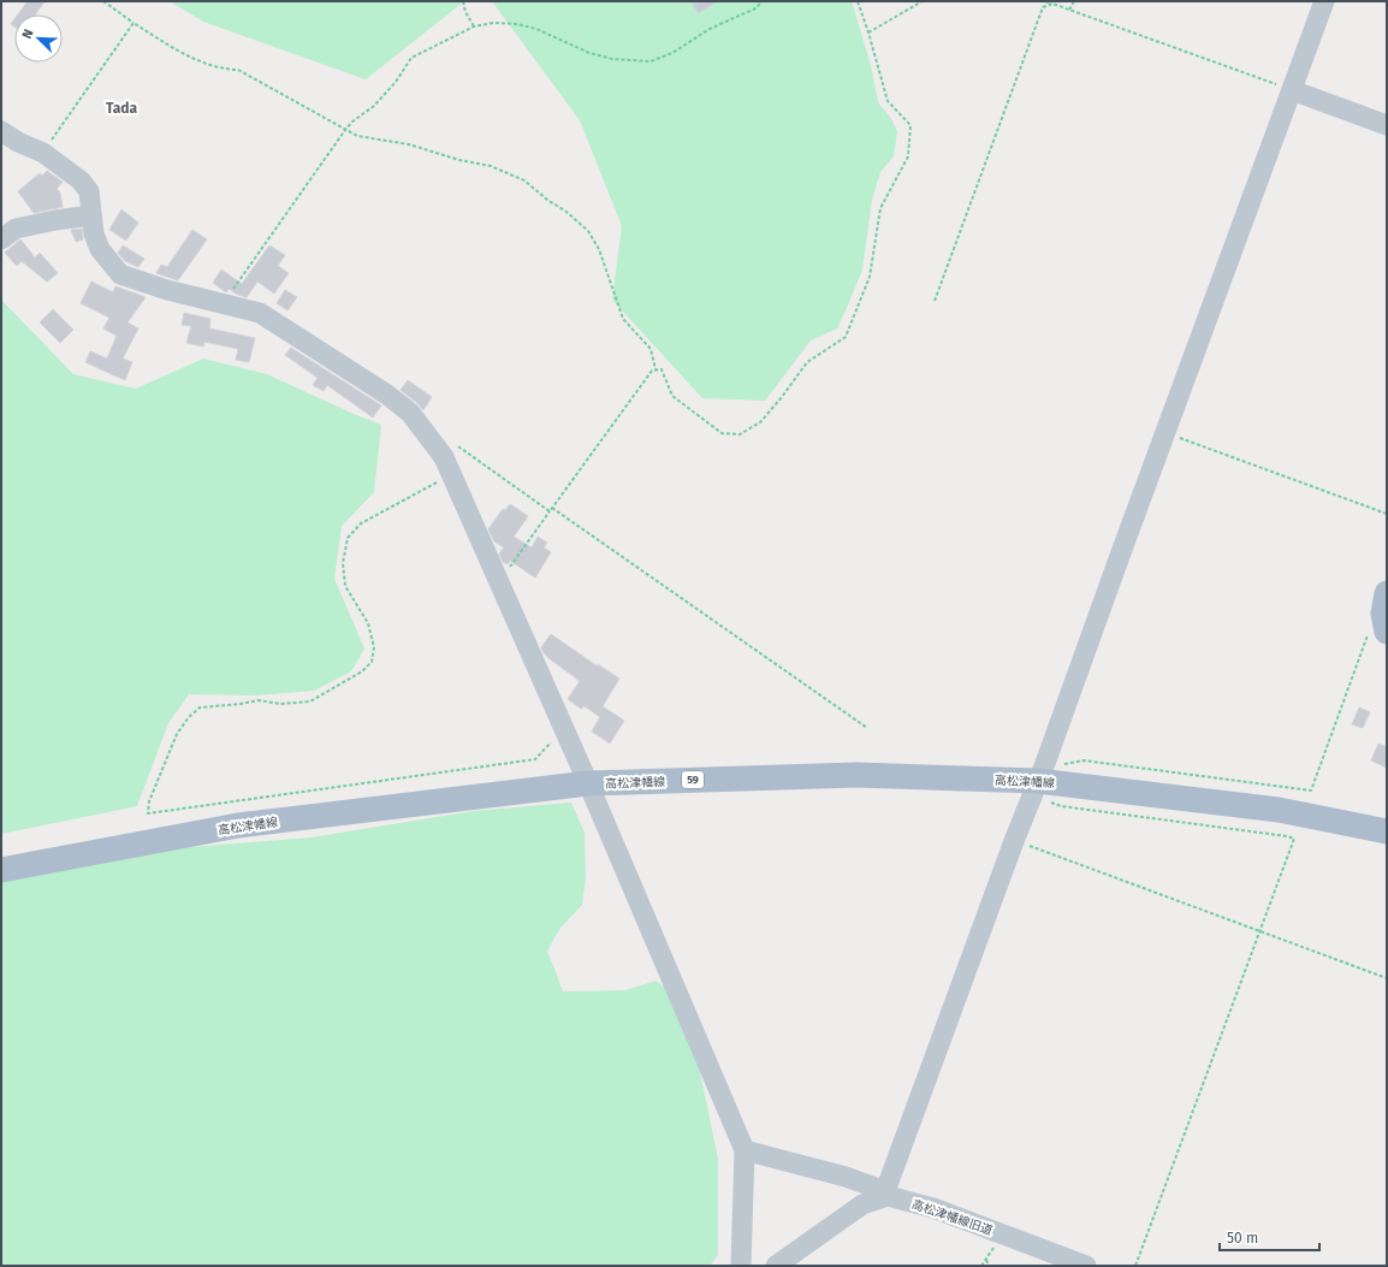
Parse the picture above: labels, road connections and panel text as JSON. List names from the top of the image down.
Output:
{
  "streets": {
    "main road": ["59", "高松津幡線"],
    "street": ["高松津幡線旧道"]
  },
  "districts": ["Tada"],
  "scale_bar": "50 m",
  "north": "top left"
}
